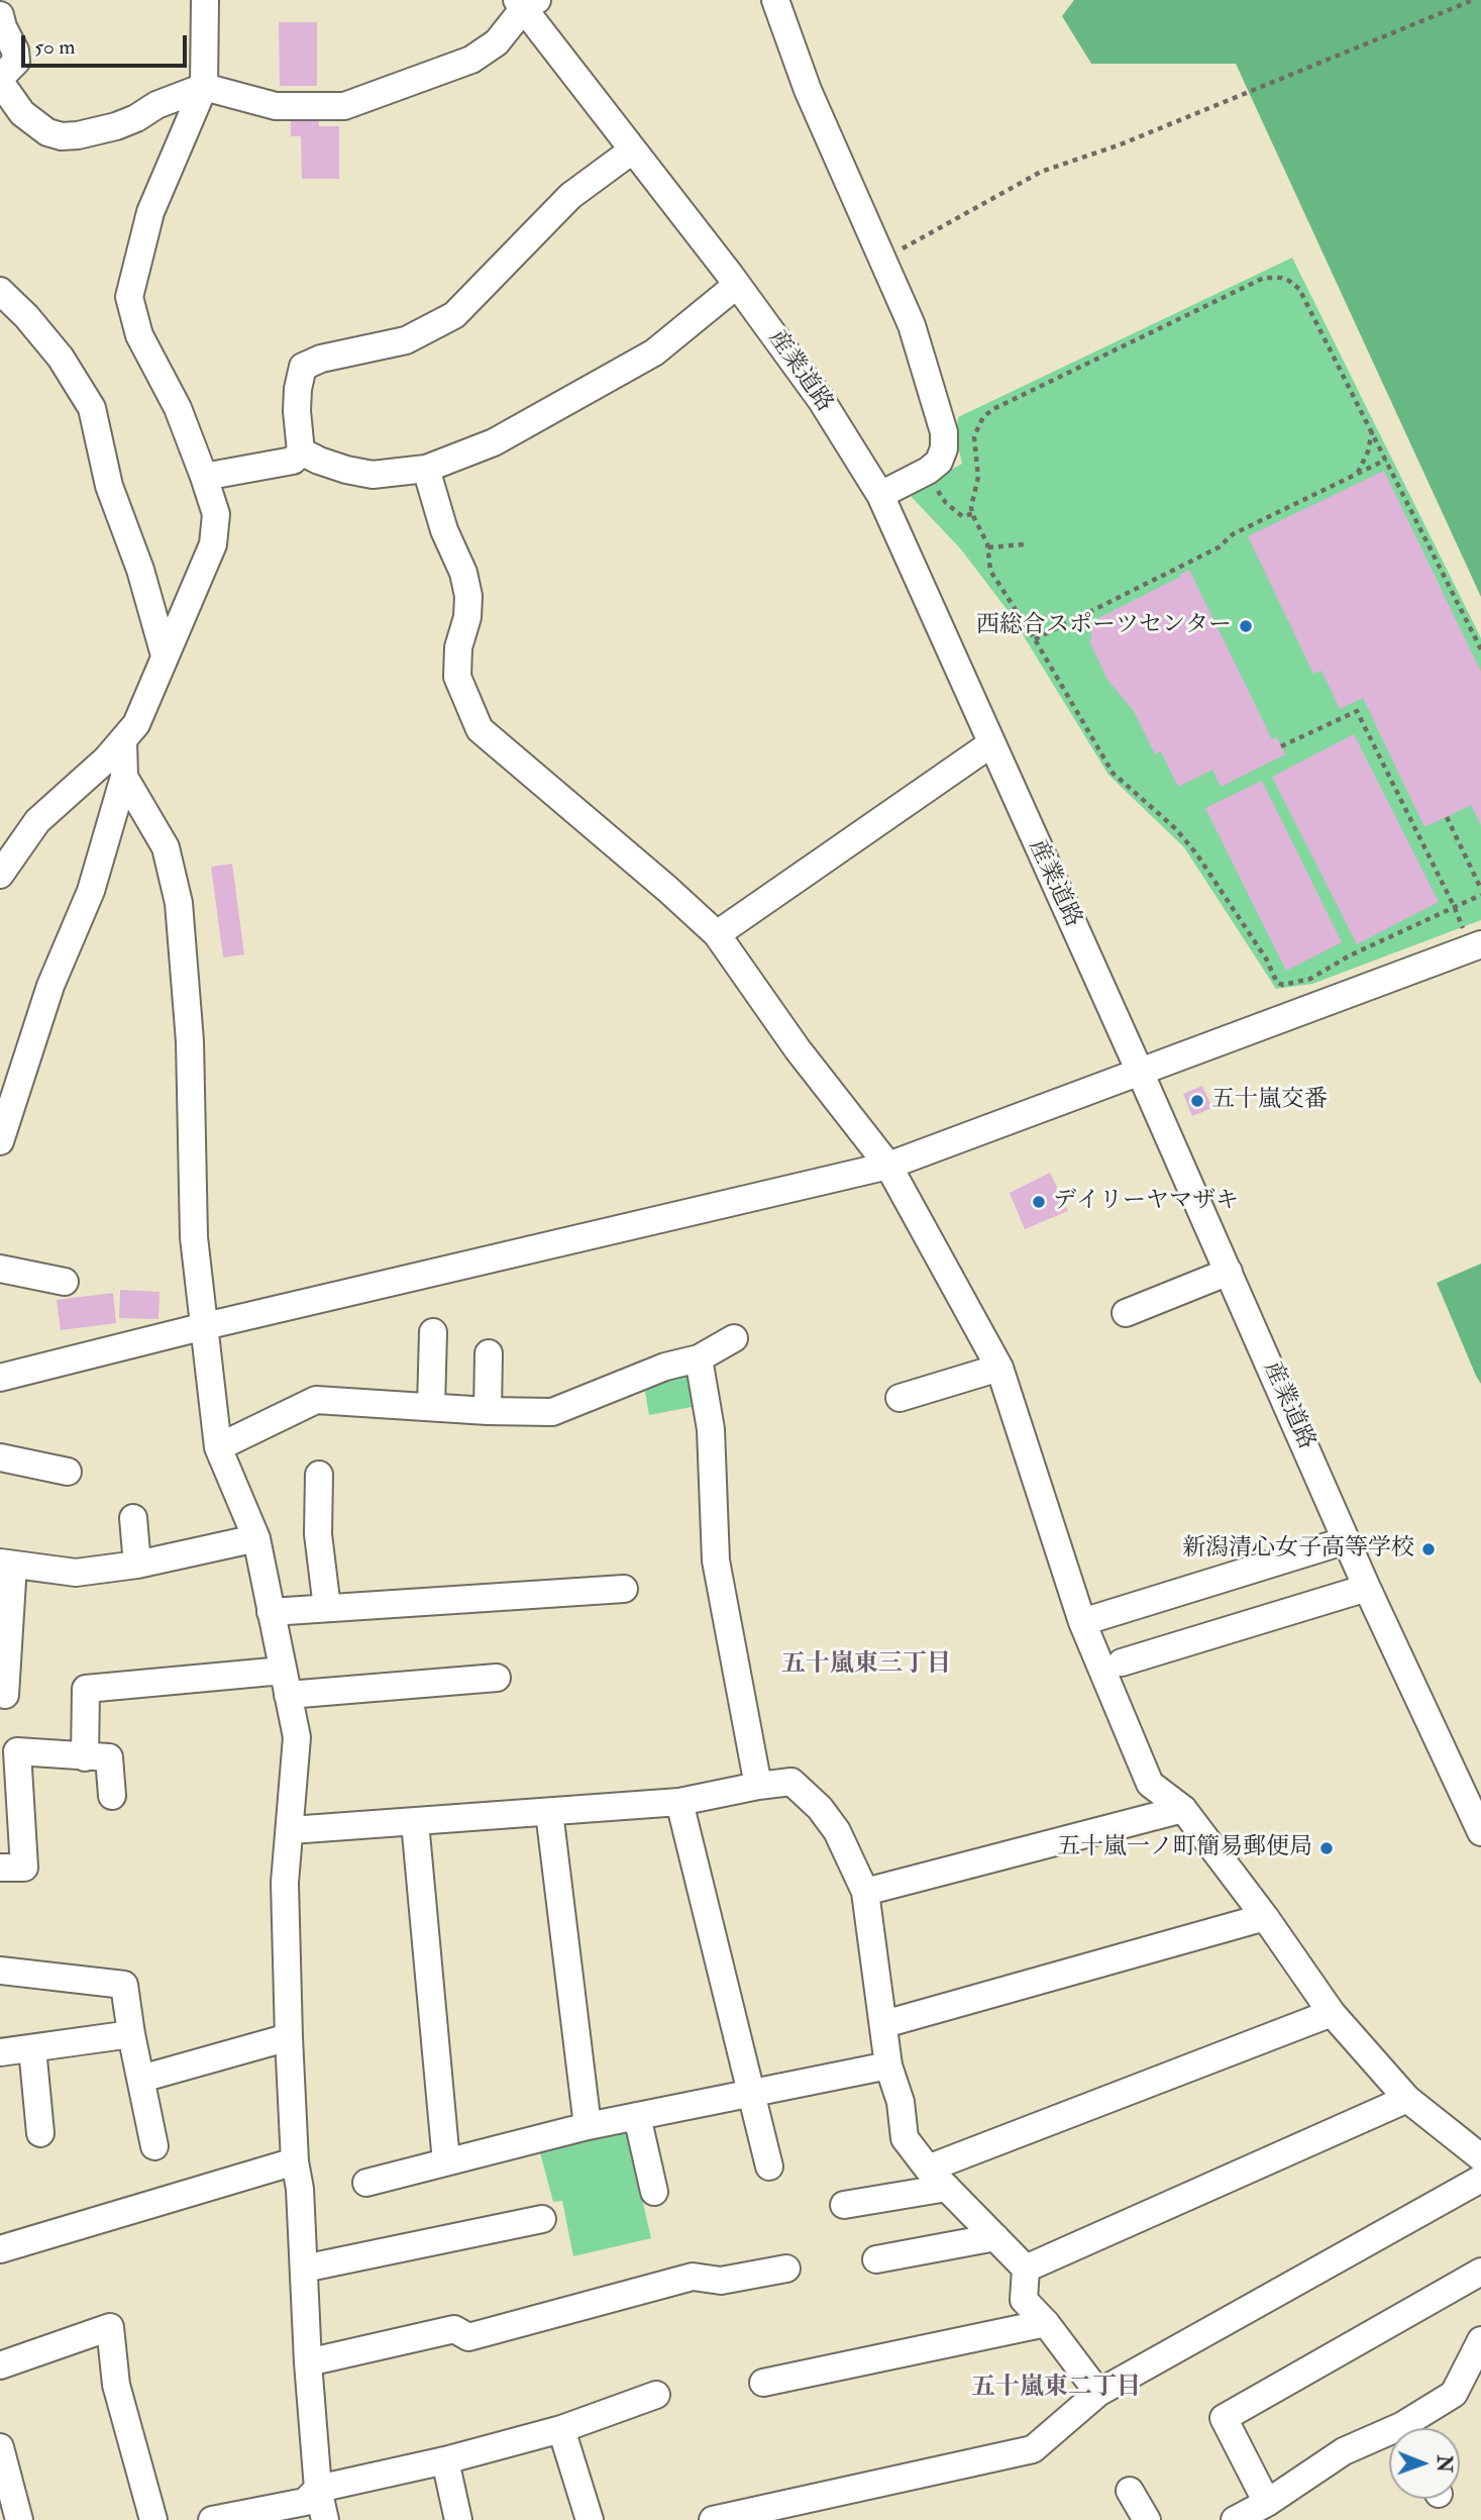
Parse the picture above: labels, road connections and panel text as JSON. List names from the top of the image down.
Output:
{
  "streets": {
    "street": ["産業道路"]
  },
  "districts": ["五十嵐東三丁目", "五十嵐東二丁目"],
  "places": [
    "西総合スポーツセンター",
    "五十嵐交番",
    "デイリーヤマザキ",
    "新潟清心女子高等学校",
    "五十嵐一ノ町簡易郵便局"
  ],
  "scale_bar": "50 m",
  "north": "right"
}
